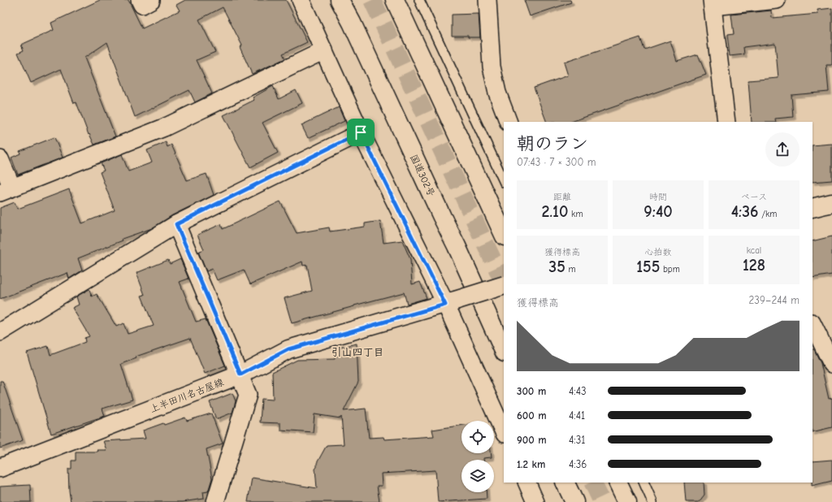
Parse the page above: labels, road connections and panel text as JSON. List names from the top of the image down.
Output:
{
  "streets": {
    "main road": ["国道302号", "上半田川名古屋線"]
  },
  "districts": ["引山四丁目"],
  "page": {
    "heading": ["朝のラン", "07:43 · 7 × 300 m"],
    "stats": [
      ["距離", "2.10 km"],
      ["時間", "9:40"],
      ["ペース", "4:36 /km"],
      ["獲得標高", "35 m"],
      ["心拍数", "155 bpm"],
      ["kcal", "128"]
    ],
    "chart": ["獲得標高", "239–244 m"],
    "list": [
      {
        "name": "300 m",
        "note": "4:43"
      },
      {
        "name": "600 m",
        "note": "4:41"
      },
      {
        "name": "900 m",
        "note": "4:31"
      },
      {
        "name": "1.2 km",
        "note": "4:36"
      }
    ]
  }
}
